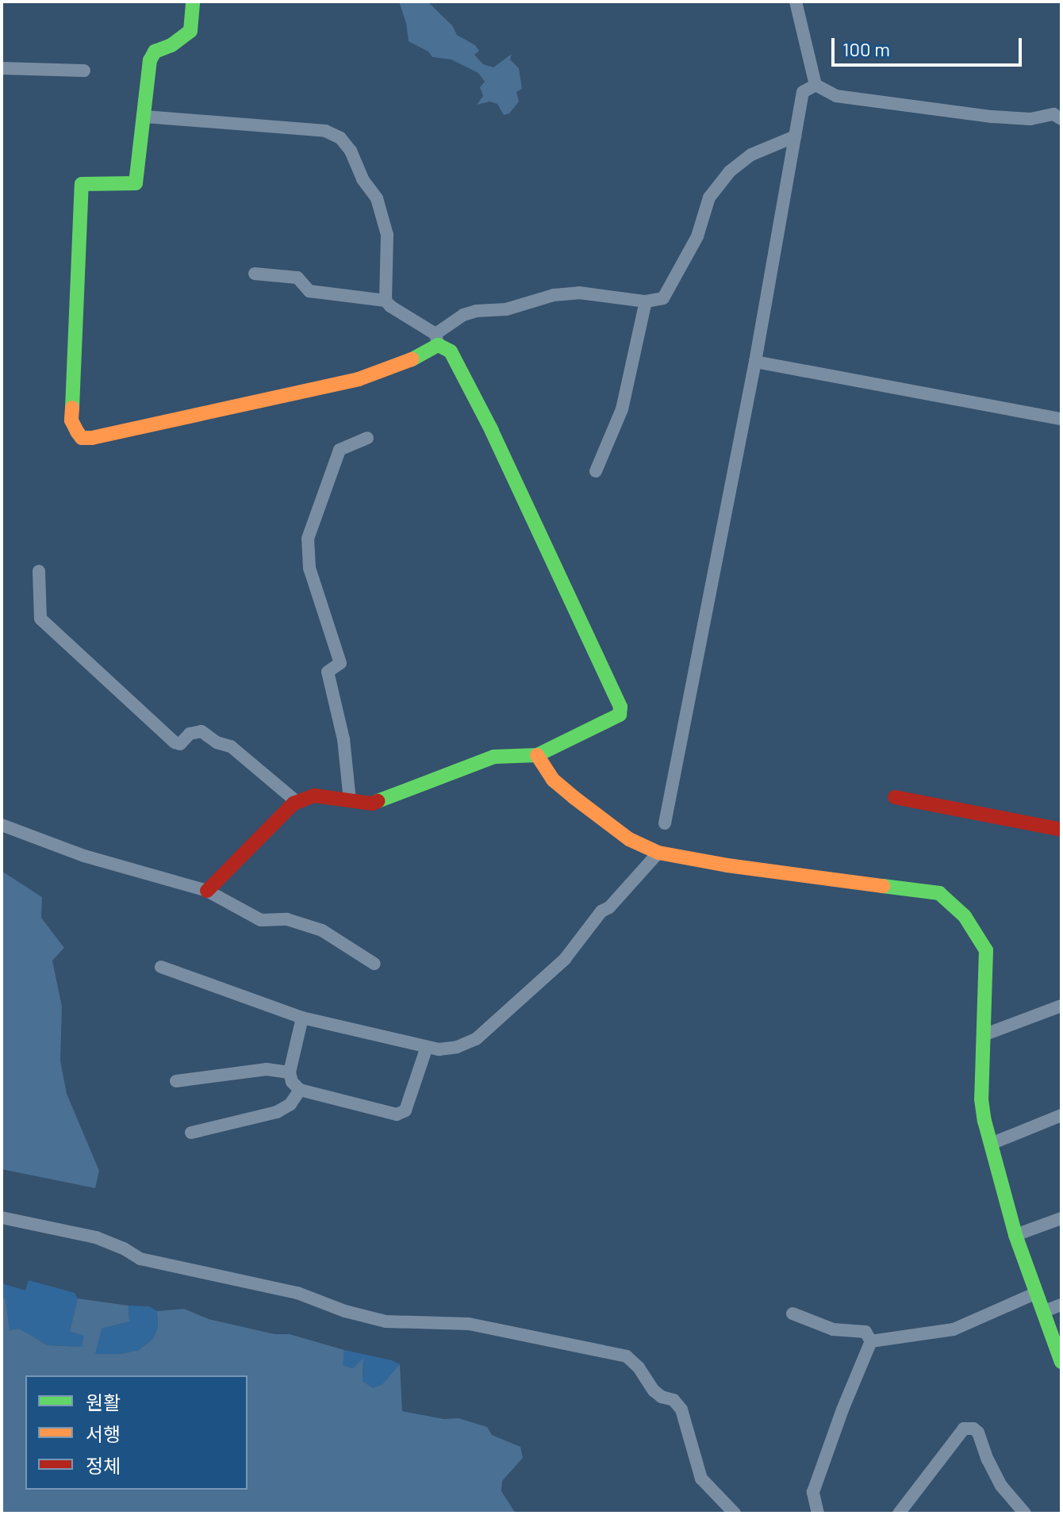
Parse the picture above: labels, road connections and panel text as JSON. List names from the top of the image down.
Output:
{
  "legend": ["원활", "서행", "정체"],
  "scale_bar": "100 m"
}
